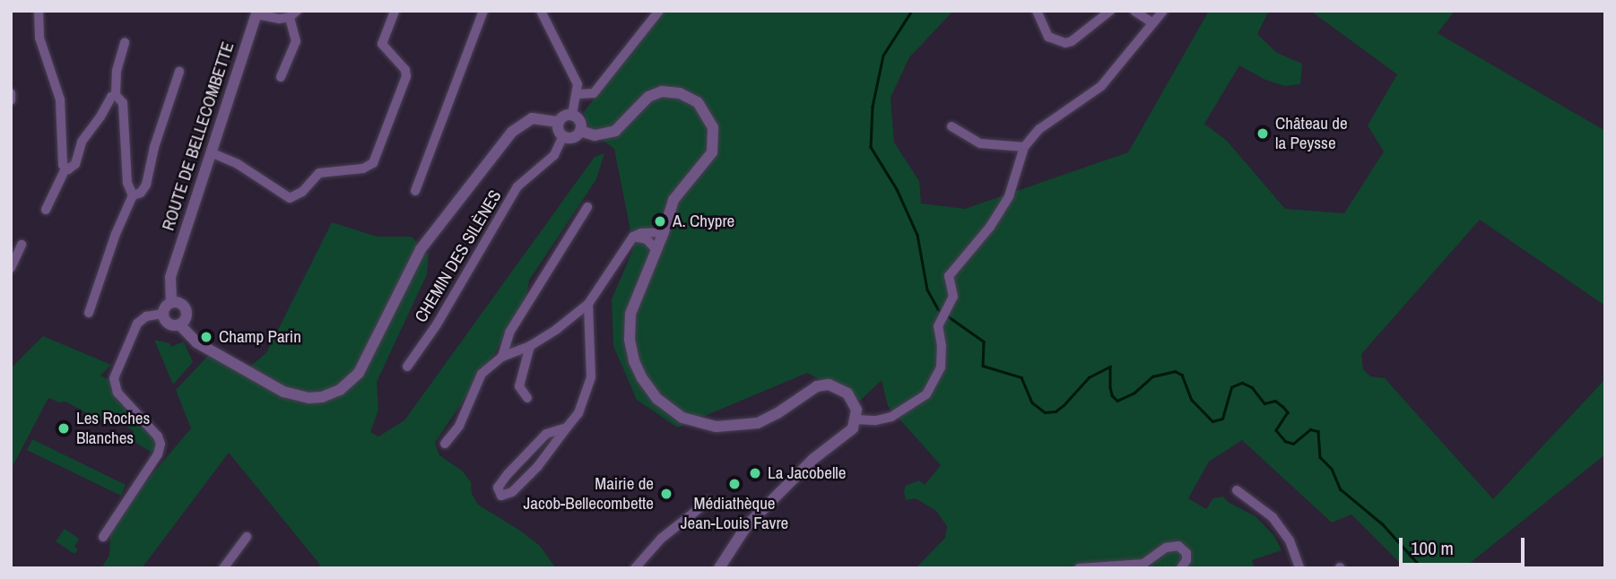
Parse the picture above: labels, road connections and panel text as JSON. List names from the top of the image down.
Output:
{
  "streets": {
    "street": ["ROUTE DE BELLECOMBETTE", "CHEMIN DES SILÈNES"]
  },
  "places": [
    "Château de la Peysse",
    "A. Chypre",
    "Champ Parin",
    "Les Roches Blanches",
    "La Jacobelle",
    "Médiathèque Jean-Louis Favre",
    "Mairie de Jacob-Bellecombette"
  ],
  "scale_bar": "100 m"
}
